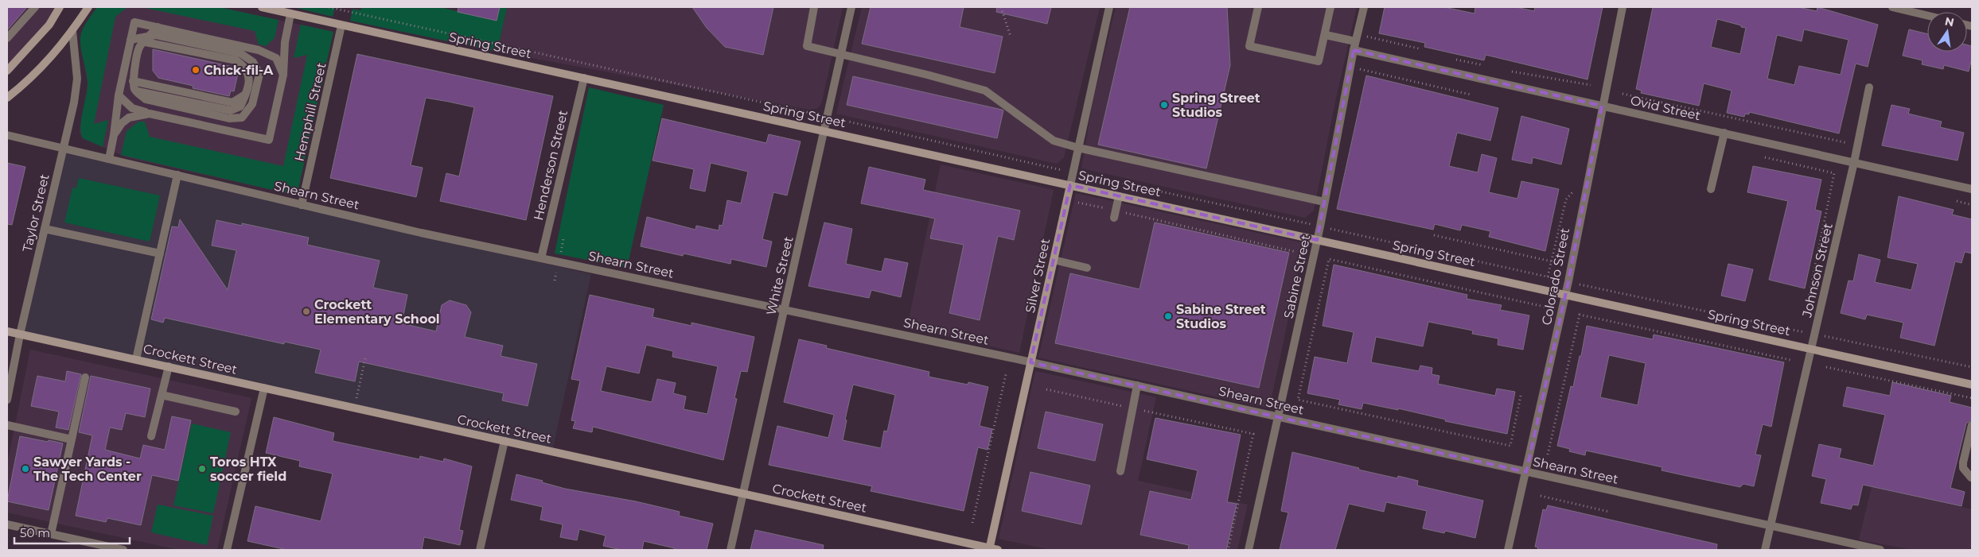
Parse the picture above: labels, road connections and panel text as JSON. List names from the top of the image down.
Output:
{
  "streets": {
    "street": [
      "Spring Street",
      "Ovid Street",
      "Hemphill Street",
      "Henderson Street",
      "Shearn Street",
      "Taylor Street",
      "Johnson Street",
      "White Street",
      "Silver Street",
      "Sabine Street",
      "Colorado Street",
      "Crockett Street"
    ]
  },
  "crossings": [
    ["Spring Street", "Hemphill Street"],
    ["Spring Street", "Henderson Street"],
    ["Spring Street", "Johnson Street"],
    ["Spring Street", "White Street"],
    ["Spring Street", "Silver Street"],
    ["Spring Street", "Sabine Street"],
    ["Spring Street", "Colorado Street"],
    ["Ovid Street", "Johnson Street"],
    ["Ovid Street", "Sabine Street"],
    ["Ovid Street", "Colorado Street"],
    ["Hemphill Street", "Shearn Street"],
    ["Henderson Street", "Shearn Street"],
    ["Shearn Street", "Taylor Street"],
    ["Shearn Street", "Johnson Street"],
    ["Shearn Street", "White Street"],
    ["Shearn Street", "Silver Street"],
    ["Shearn Street", "Sabine Street"],
    ["Shearn Street", "Colorado Street"],
    ["Taylor Street", "Crockett Street"],
    ["White Street", "Crockett Street"],
    ["Silver Street", "Crockett Street"]
  ],
  "places": [
    "Chick-fil-A",
    "Spring Street Studios",
    "Crockett Elementary School",
    "Sabine Street Studios",
    "Sawyer Yards - The Tech Center",
    "Toros HTX soccer field"
  ],
  "scale_bar": "50 m",
  "north": "top"
}
